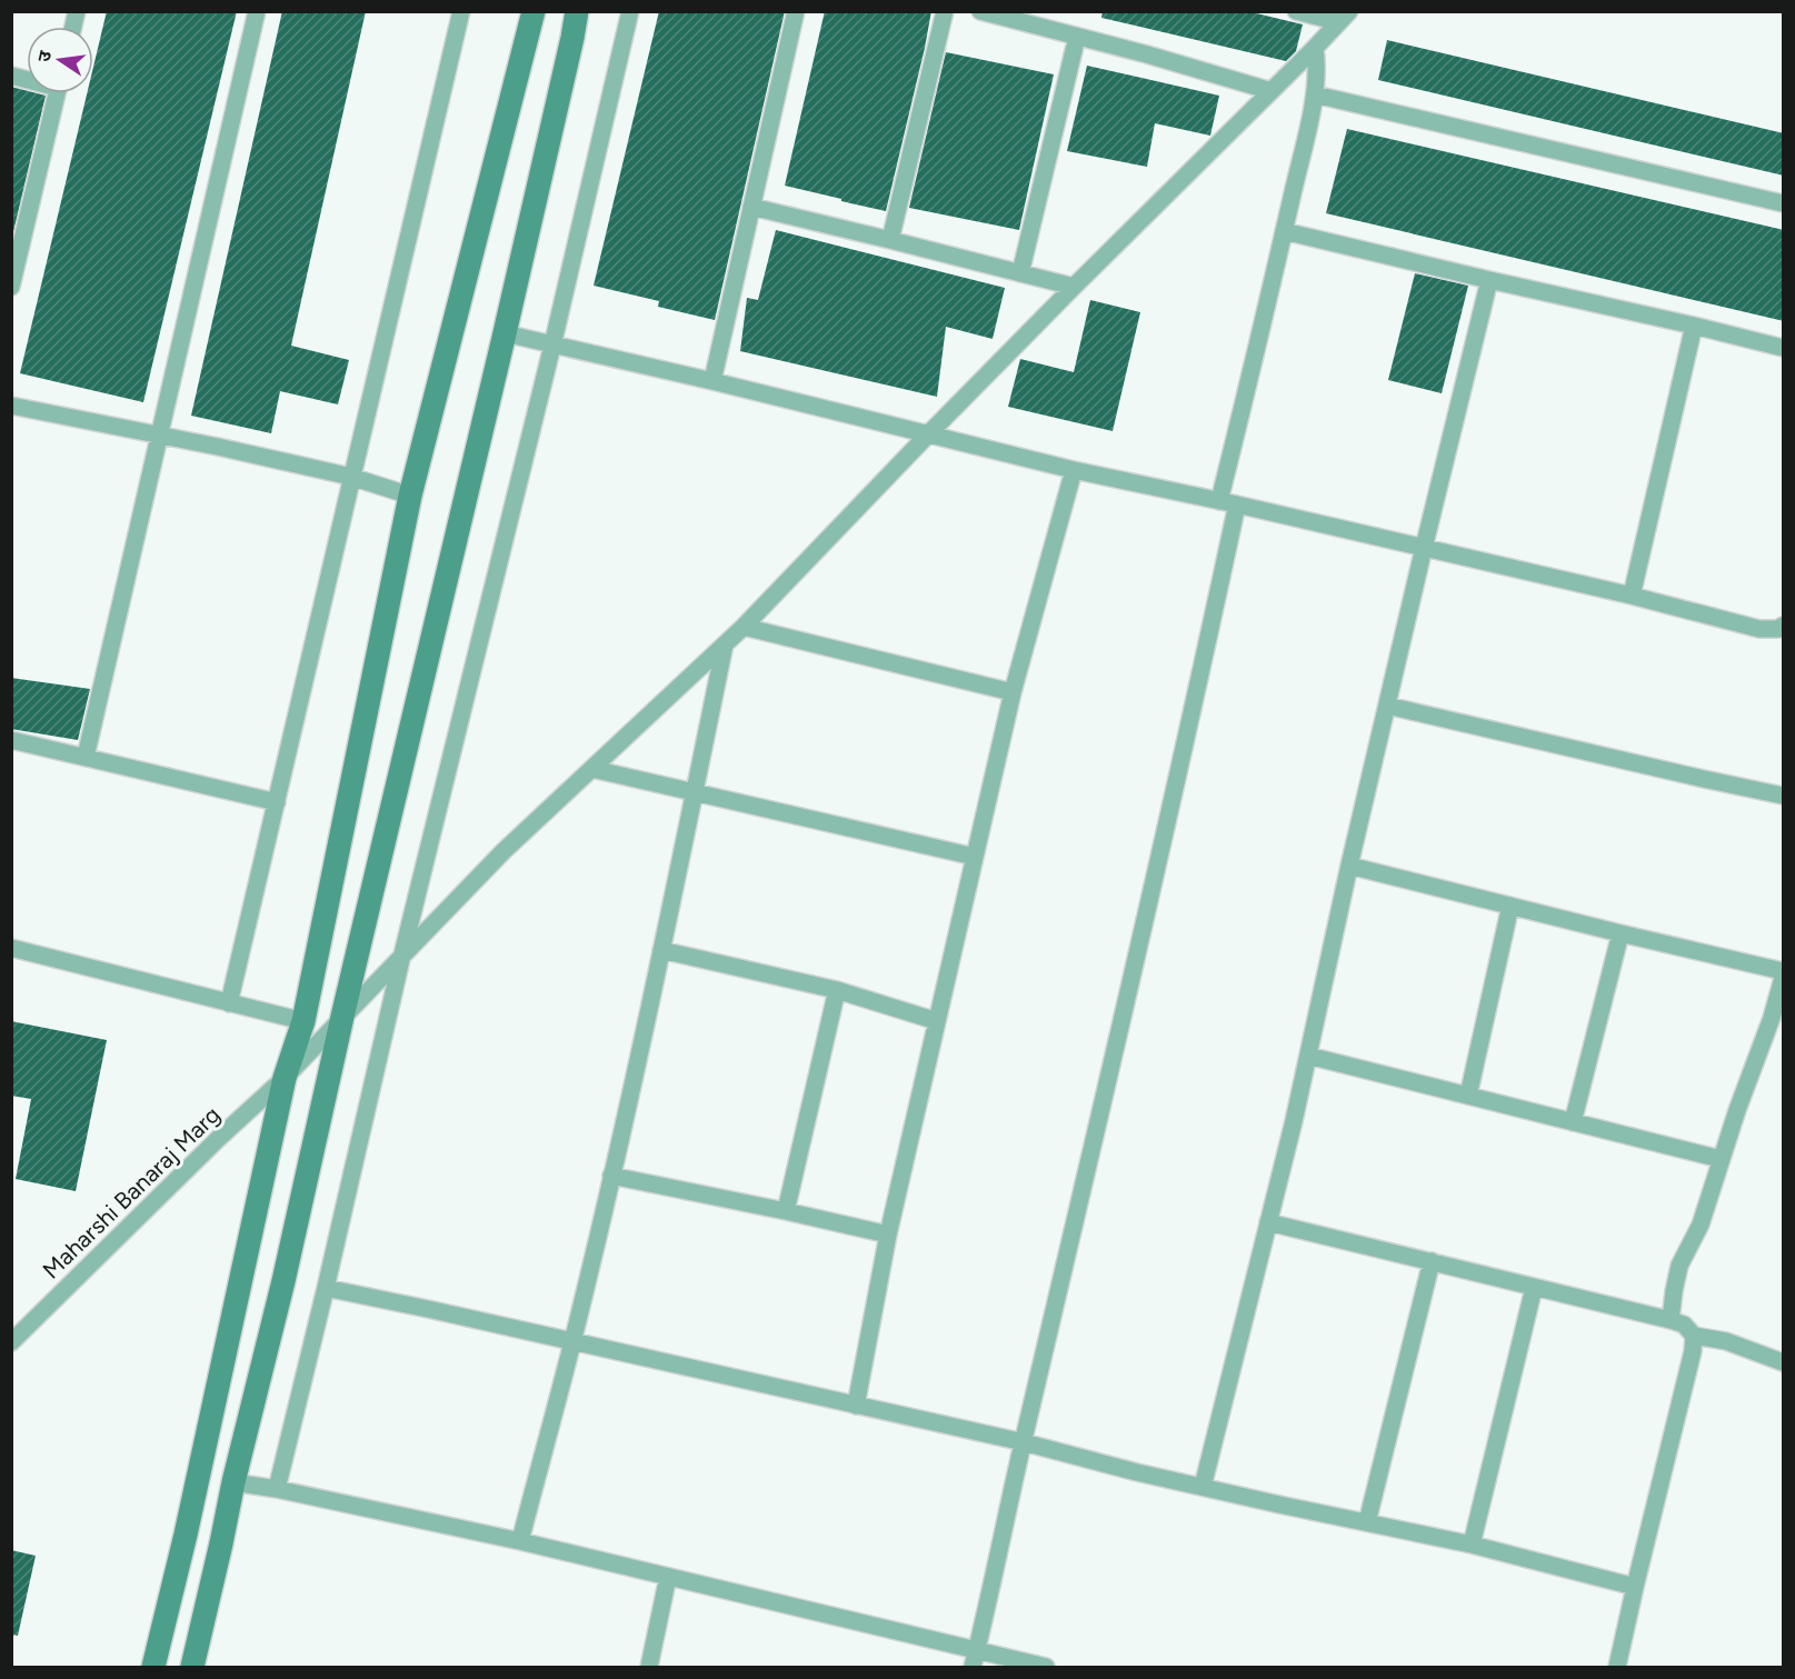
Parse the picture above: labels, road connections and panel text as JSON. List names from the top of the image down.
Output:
{
  "streets": {
    "street": ["Maharshi Banaraj Marg"]
  },
  "north": "left"
}
